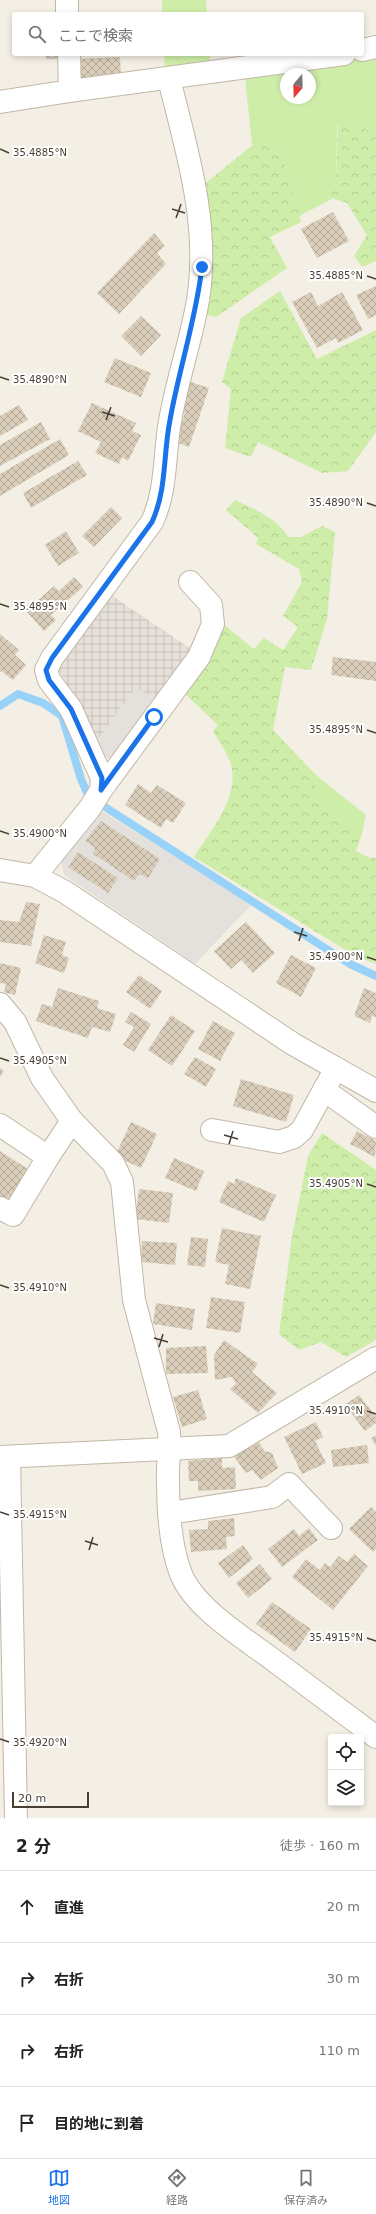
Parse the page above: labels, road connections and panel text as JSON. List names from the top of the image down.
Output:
{
  "scale_bar": "20 m",
  "north": "bottom",
  "page": {
    "search": "ここで検索",
    "scale": "20 m",
    "heading": ["2 分", "徒歩 · 160 m"],
    "list": [
      ["直進", "20 m"],
      ["右折", "30 m"],
      ["右折", "110 m"],
      "目的地に到着"
    ],
    "nav": ["地図", "経路", "保存済み"]
  },
  "coordinates": [
    "35.4885°N",
    "35.4890°N",
    "35.4895°N",
    "35.4900°N",
    "35.4905°N",
    "35.4910°N",
    "35.4915°N",
    "35.4920°N"
  ]
}
